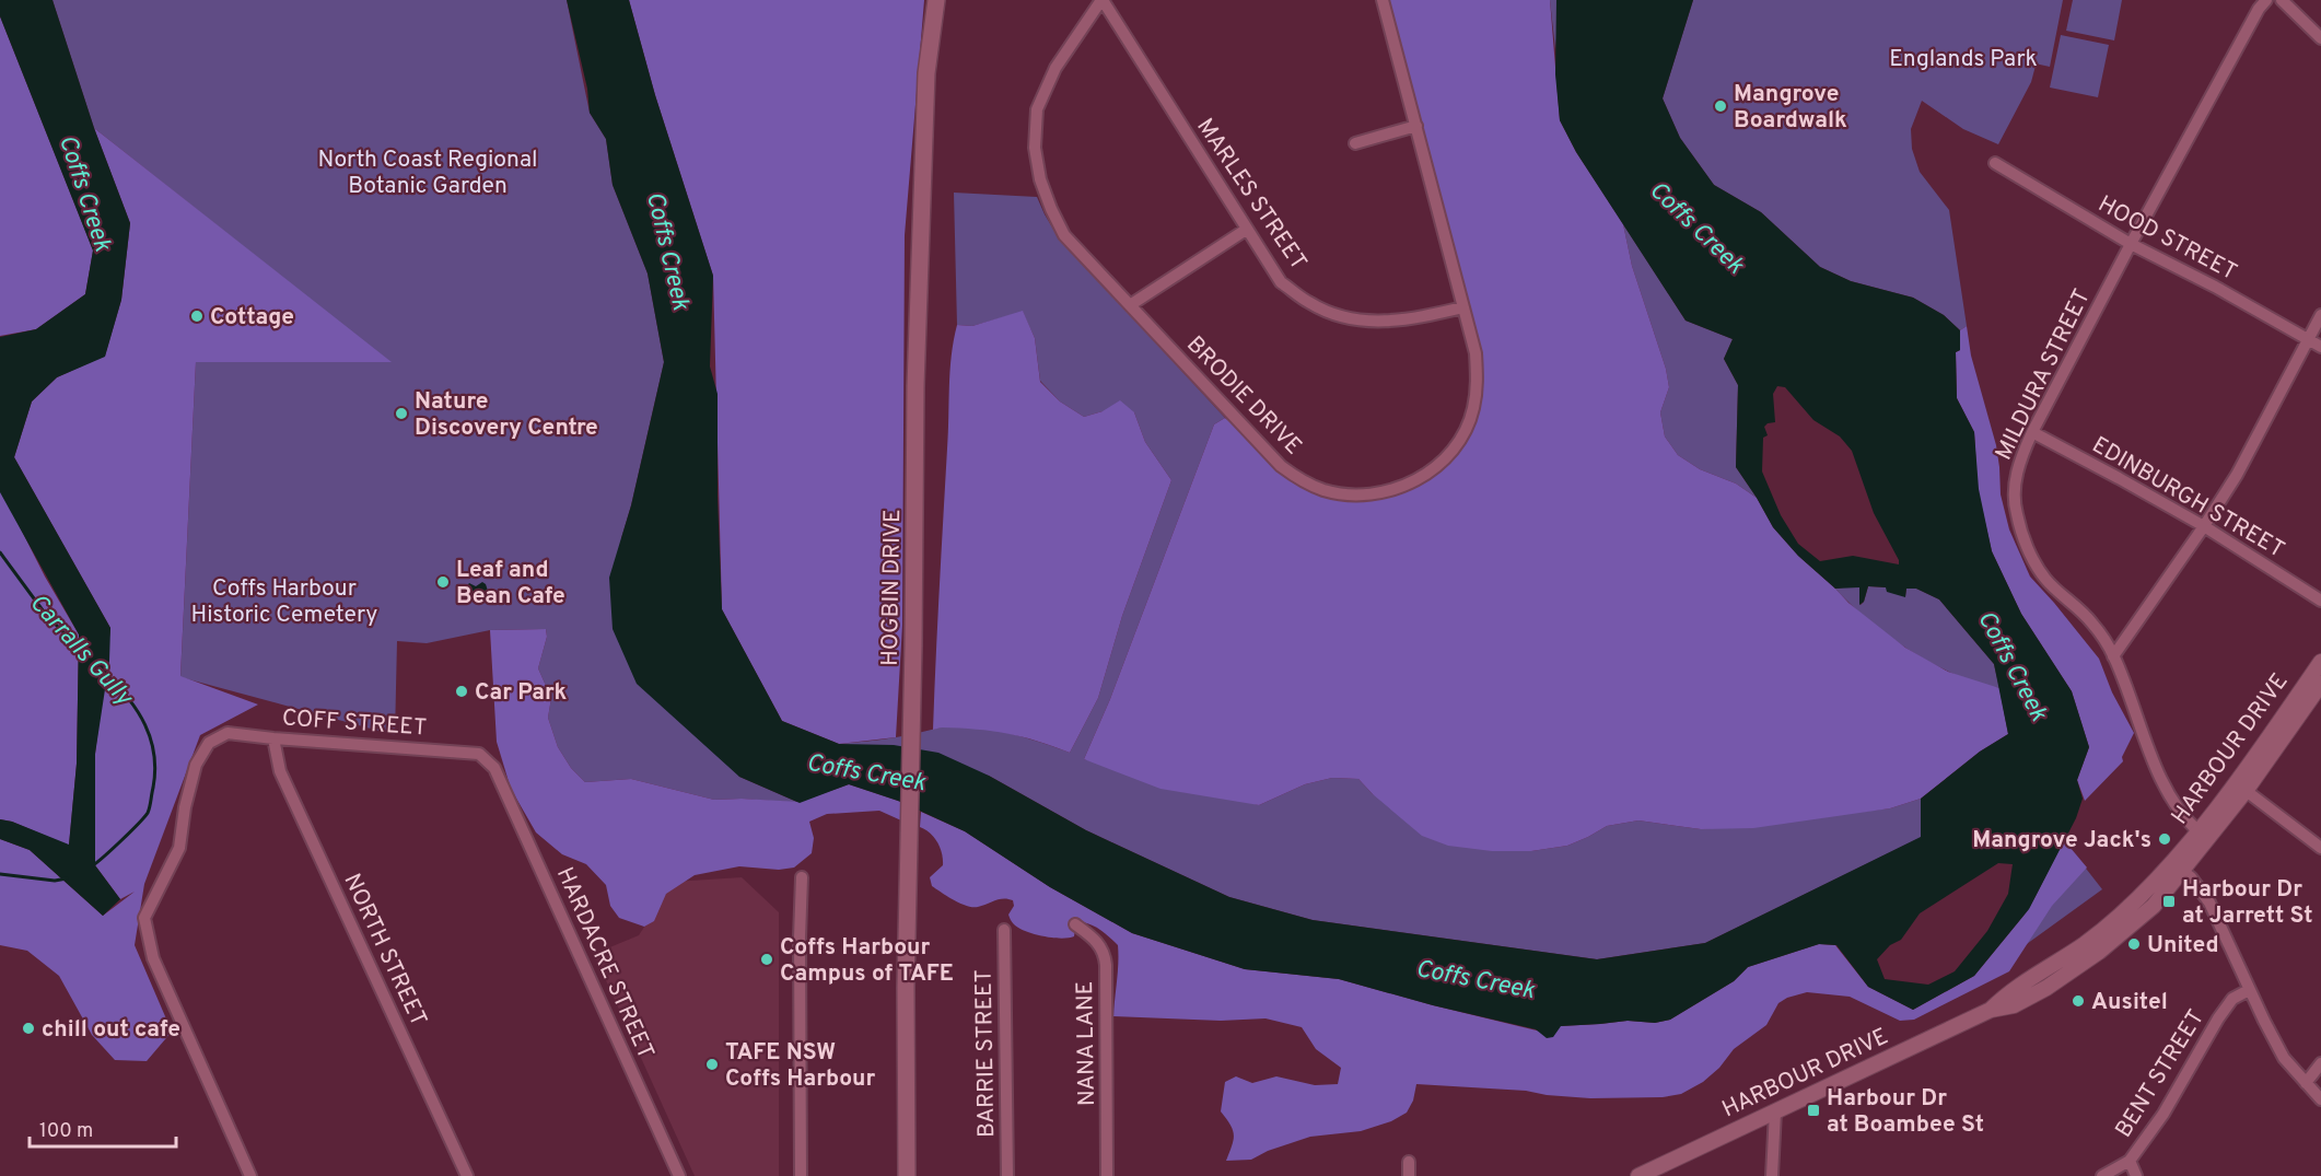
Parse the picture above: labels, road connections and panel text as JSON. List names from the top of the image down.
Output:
{
  "streets": {
    "main road": ["HOGBIN DRIVE"],
    "street": [
      "MARLES STREET",
      "HOOD STREET",
      "MILDURA STREET",
      "BRODIE DRIVE",
      "EDINBURGH STREET",
      "COFF STREET",
      "HARBOUR DRIVE",
      "NORTH STREET",
      "HARDACRE STREET",
      "NANA LANE",
      "BARRIE STREET",
      "BENT STREET"
    ]
  },
  "crossings": [
    ["MARLES STREET", "BRODIE DRIVE"],
    ["HOOD STREET", "MILDURA STREET"],
    ["MILDURA STREET", "EDINBURGH STREET"],
    ["MILDURA STREET", "HARBOUR DRIVE"],
    ["COFF STREET", "NORTH STREET"],
    ["COFF STREET", "HARDACRE STREET"]
  ],
  "water": ["Coffs Creek", "Carralls Gully"],
  "parks": ["Englands Park", "North Coast Regional Botanic Garden", "Coffs Harbour Historic Cemetery"],
  "places": {
    "other": [
      "Mangrove Boardwalk",
      "Cottage",
      "Nature Discovery Centre",
      "Leaf and Bean Cafe",
      "Car Park",
      "Mangrove Jack's",
      "United",
      "Coffs Harbour Campus of TAFE",
      "Ausitel",
      "chill out cafe",
      "TAFE NSW Coffs Harbour"
    ],
    "transit": ["Harbour Dr at Jarrett St", "Harbour Dr at Boambee St"]
  },
  "scale_bar": "100 m"
}
